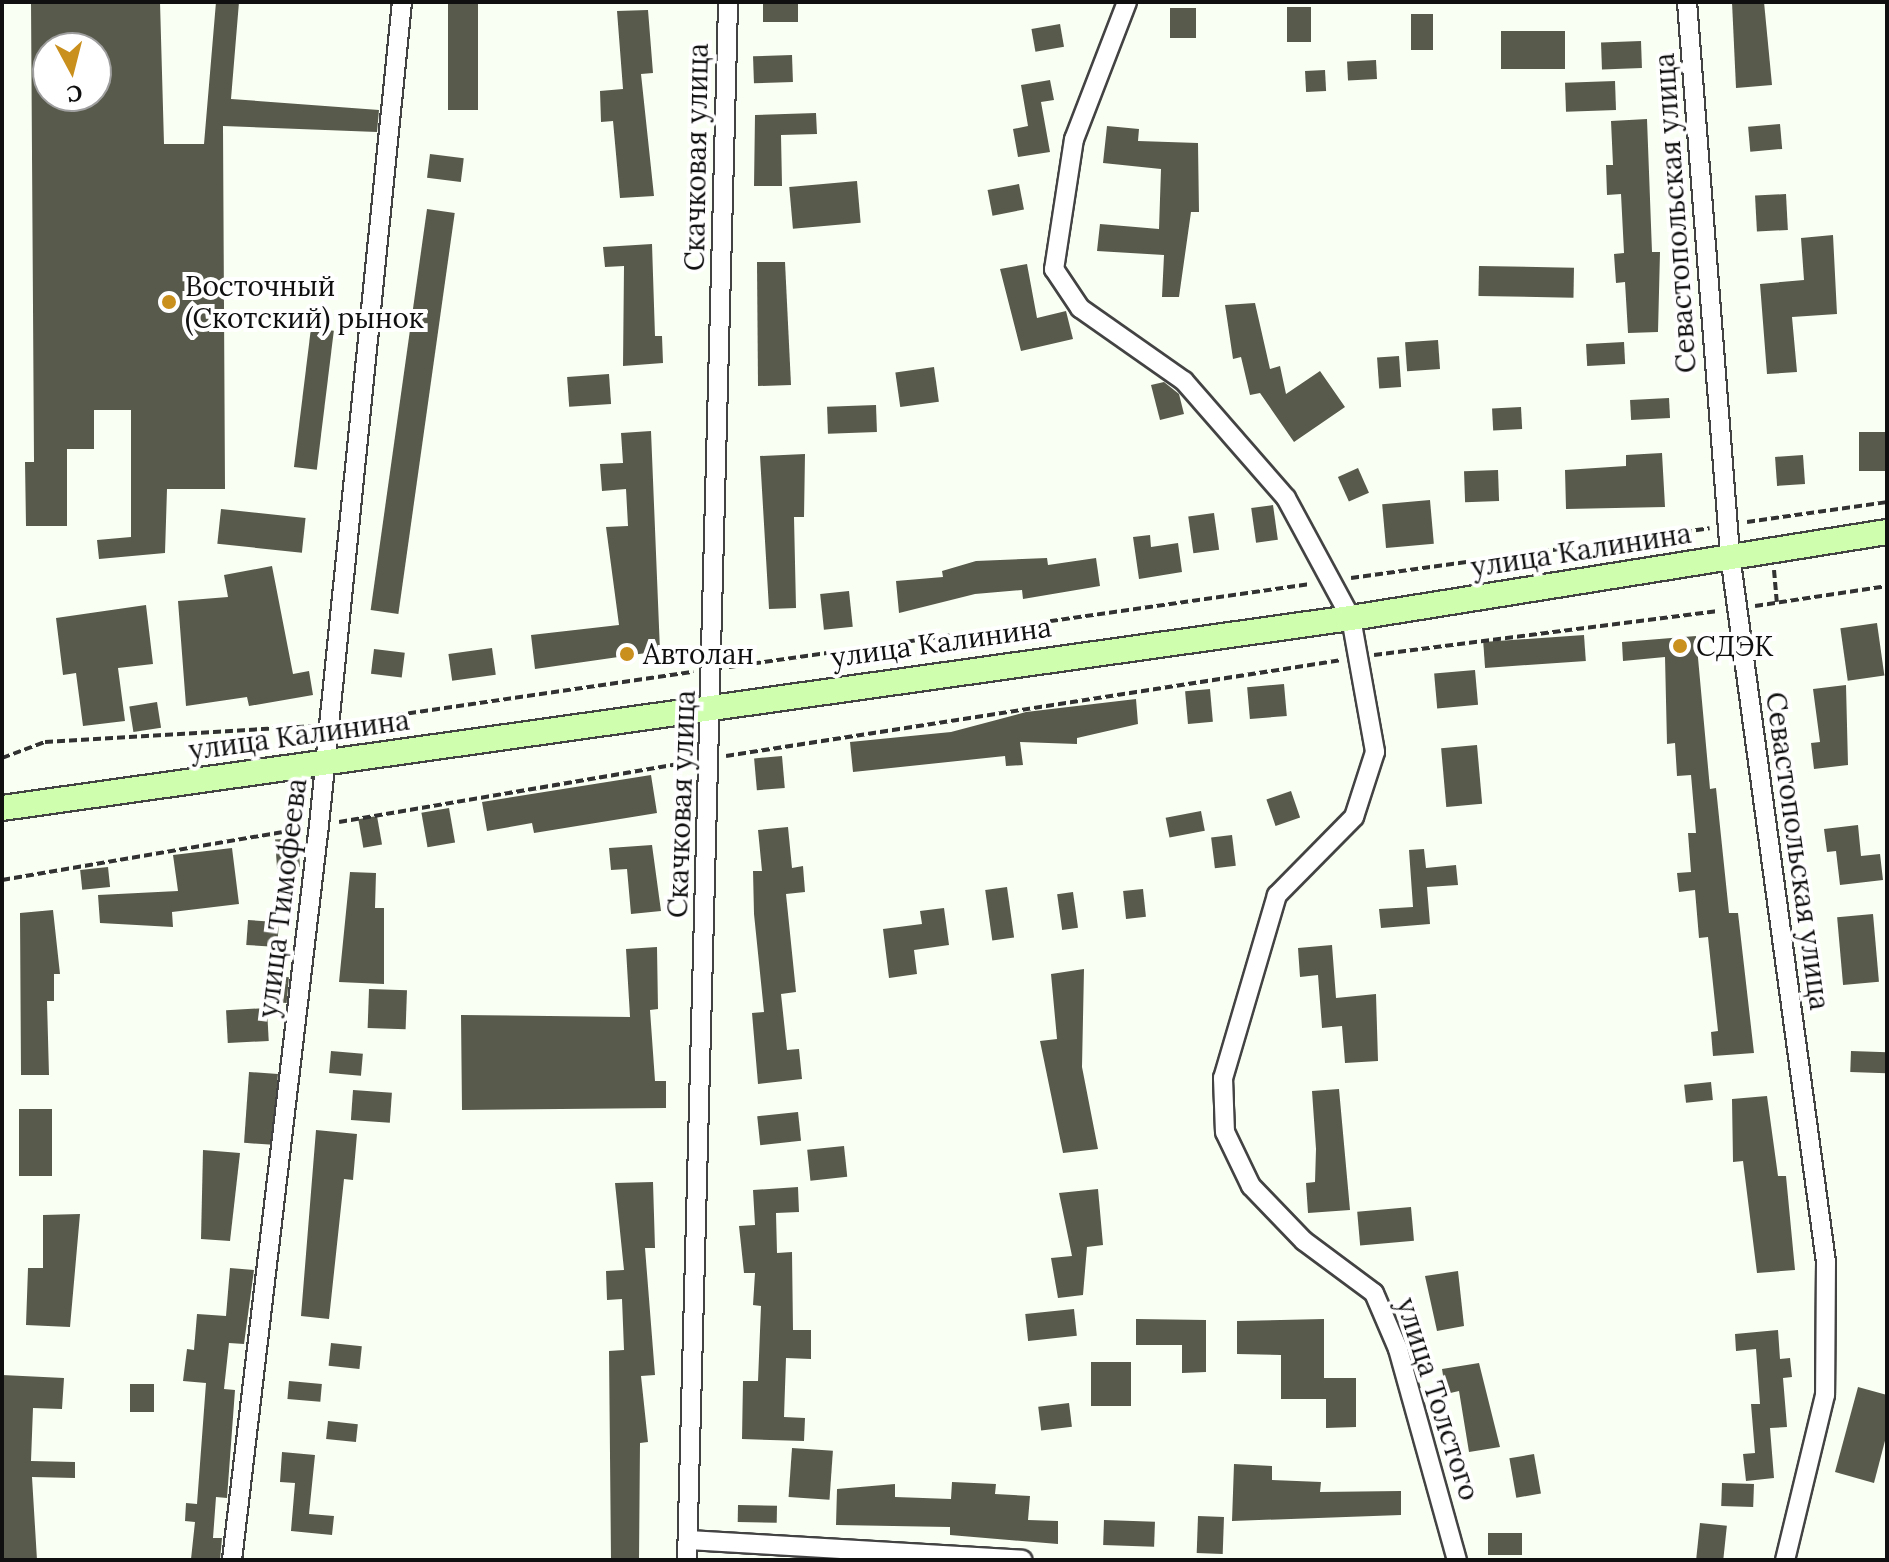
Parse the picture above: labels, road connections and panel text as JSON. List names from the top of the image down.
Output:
{
  "streets": {
    "main road": ["улица Калинина"],
    "street": [
      "Скачковая улица",
      "Севастопольская улица",
      "улица Тимофеева",
      "улица Толстого"
    ]
  },
  "crossings": [
    ["Скачковая улица", "улица Калинина"],
    ["Севастопольская улица", "улица Калинина"],
    ["улица Калинина", "улица Тимофеева"],
    ["улица Калинина", "улица Толстого"]
  ],
  "places": ["Восточный (Скотский) рынок", "СДЭК", "Автолан"],
  "north": "bottom"
}
